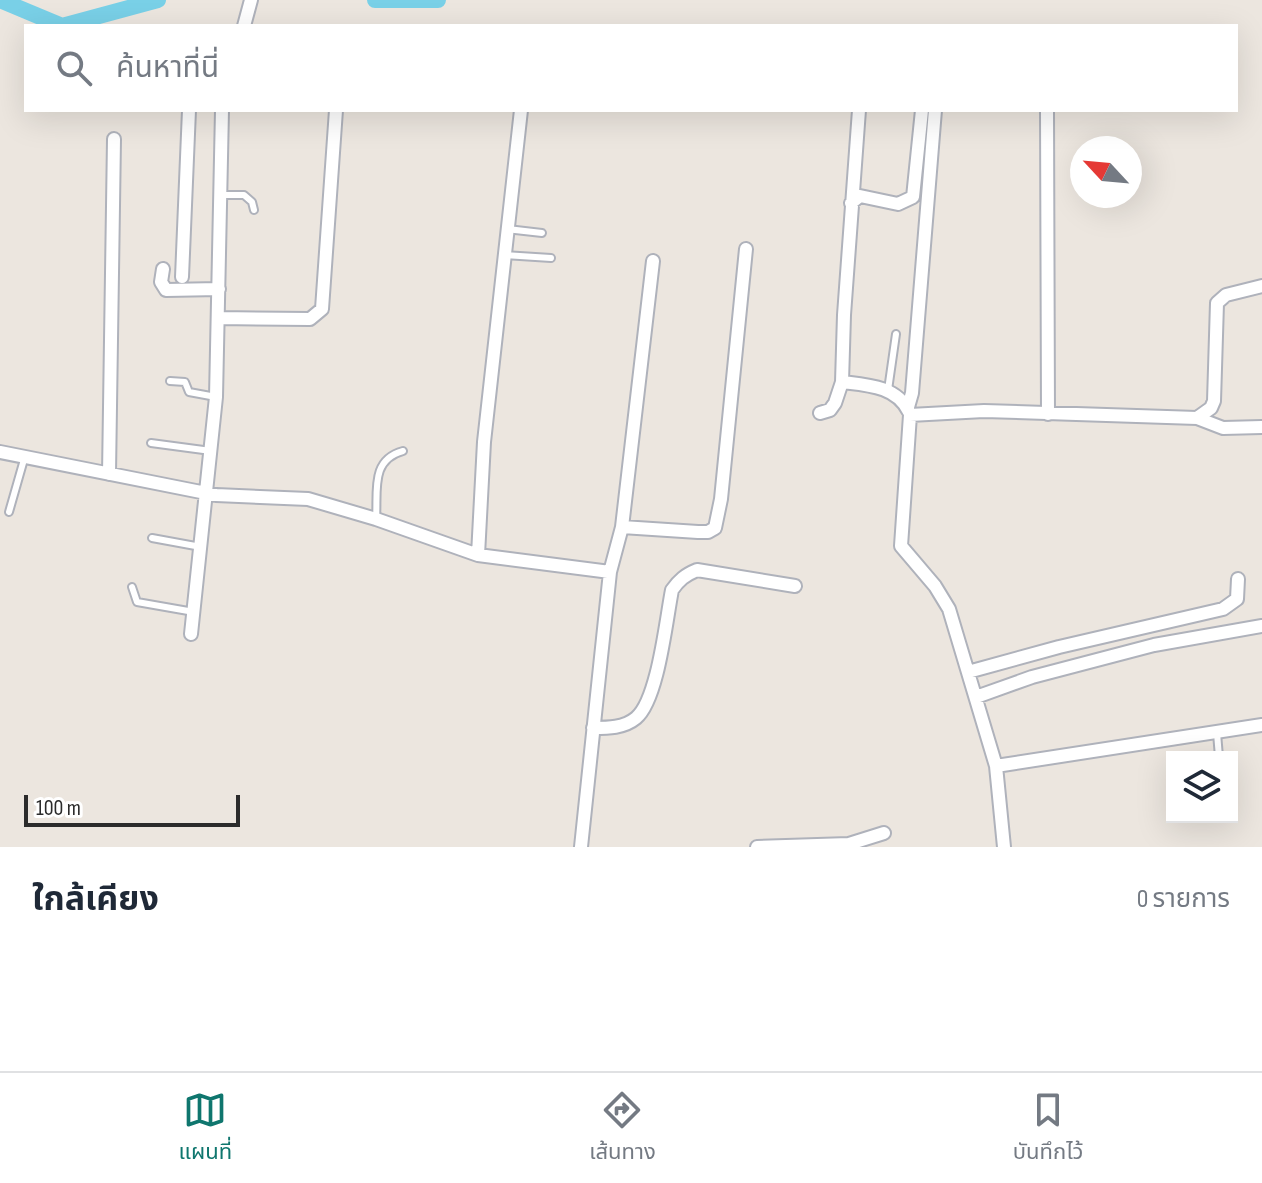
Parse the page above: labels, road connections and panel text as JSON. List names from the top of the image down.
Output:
{
  "scale_bar": "100 m",
  "north": "top left",
  "page": {
    "search": "ค้นหาที่นี่",
    "scale": "100 m",
    "heading": ["ใกล้เคียง", "0 รายการ"],
    "nav": ["แผนที่", "เส้นทาง", "บันทึกไว้"]
  }
}
